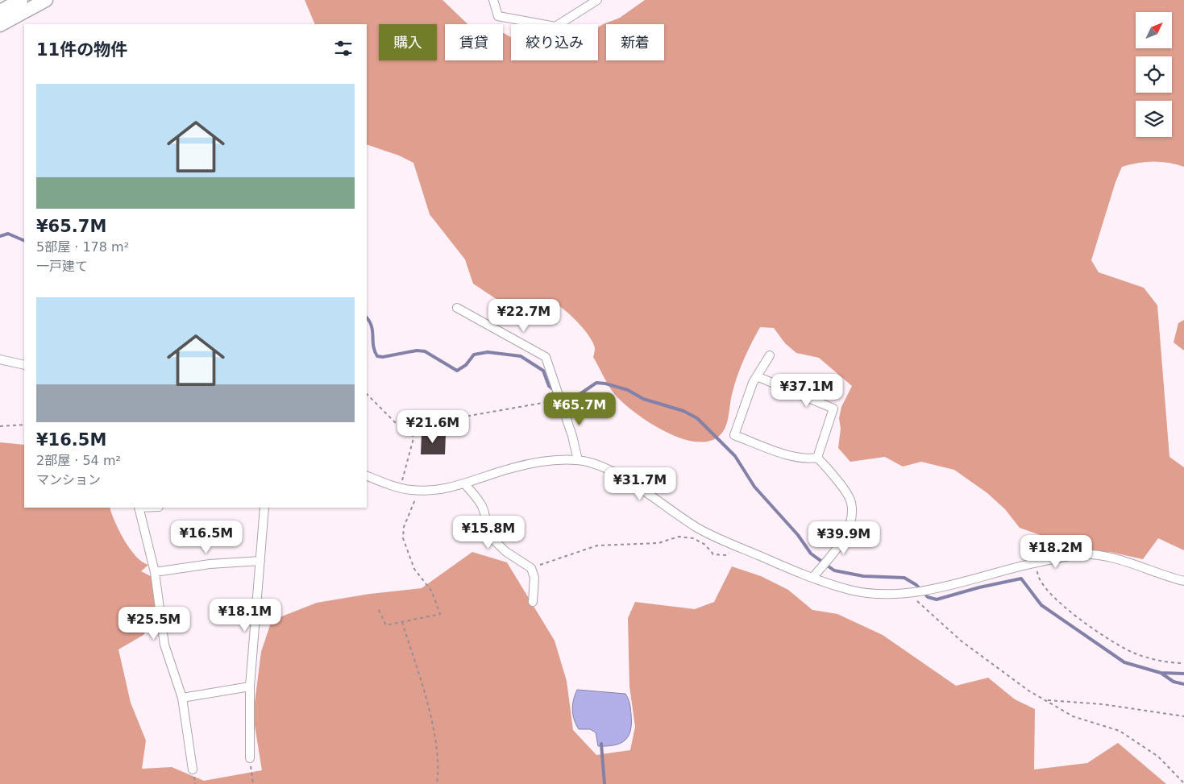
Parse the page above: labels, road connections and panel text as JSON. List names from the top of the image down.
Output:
{
  "north": "top right",
  "page": {
    "chip": [
      "購入",
      "賃貸",
      "絞り込み",
      "新着"
    ],
    "heading": "11件の物件",
    "list": [
      {
        "name": "¥65.7M",
        "note": "5部屋 · 178 m² · 一戸建て"
      },
      {
        "name": "¥16.5M",
        "note": "2部屋 · 54 m² · マンション"
      }
    ],
    "price": [
      "¥22.7M",
      "¥37.1M",
      "¥65.7M",
      "¥21.6M",
      "¥31.7M",
      "¥15.8M",
      "¥16.5M",
      "¥39.9M",
      "¥18.2M",
      "¥18.1M",
      "¥25.5M"
    ]
  }
}
